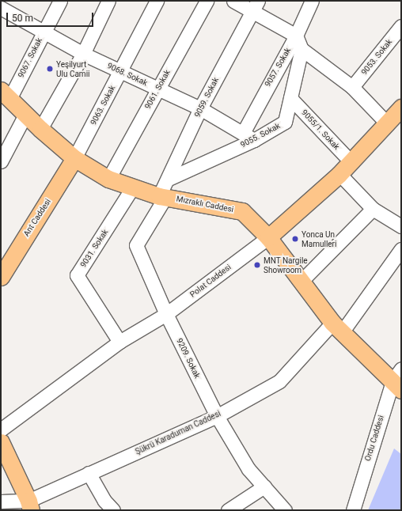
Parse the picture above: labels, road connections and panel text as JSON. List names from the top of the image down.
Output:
{
  "streets": {
    "main road": ["Mızraklı Caddesi", "Ant Caddesi", "Polat Caddesi"],
    "street": [
      "9053. Sokak",
      "9067. Sokak",
      "9057. Sokak",
      "9068. Sokak",
      "9061. Sokak",
      "9059. Sokak",
      "9063. Sokak",
      "9055/1. Sokak",
      "9055. Sokak",
      "9031. Sokak",
      "9209. Sokak",
      "Şükrü Karaduman Caddesi",
      "Ordu Caddesi"
    ]
  },
  "crossings": [
    ["9067. Sokak", "9068. Sokak"],
    ["9067. Sokak", "Mızraklı Caddesi"],
    ["9057. Sokak", "9068. Sokak"],
    ["9057. Sokak", "9055. Sokak"],
    ["9068. Sokak", "9061. Sokak"],
    ["9068. Sokak", "9059. Sokak"],
    ["9068. Sokak", "9063. Sokak"],
    ["9068. Sokak", "9055. Sokak"],
    ["9061. Sokak", "Mızraklı Caddesi"],
    ["9059. Sokak", "9055. Sokak"],
    ["9059. Sokak", "Mızraklı Caddesi"],
    ["9059. Sokak", "9209. Sokak"],
    ["9063. Sokak", "Mızraklı Caddesi"],
    ["9063. Sokak", "Ant Caddesi"],
    ["9055/1. Sokak", "9055. Sokak"],
    ["9055/1. Sokak", "Polat Caddesi"],
    ["Mızraklı Caddesi", "Ant Caddesi"],
    ["Mızraklı Caddesi", "9031. Sokak"],
    ["Mızraklı Caddesi", "Polat Caddesi"],
    ["Mızraklı Caddesi", "9209. Sokak"],
    ["Mızraklı Caddesi", "Şükrü Karaduman Caddesi"],
    ["Mızraklı Caddesi", "Ordu Caddesi"],
    ["9031. Sokak", "Polat Caddesi"],
    ["Polat Caddesi", "9209. Sokak"],
    ["9209. Sokak", "Şükrü Karaduman Caddesi"]
  ],
  "places": ["Yeşilyurt Ulu Camii", "Yonca Un Mamulleri", "MNT Nargile Showroom"],
  "scale_bar": "50 m"
}
